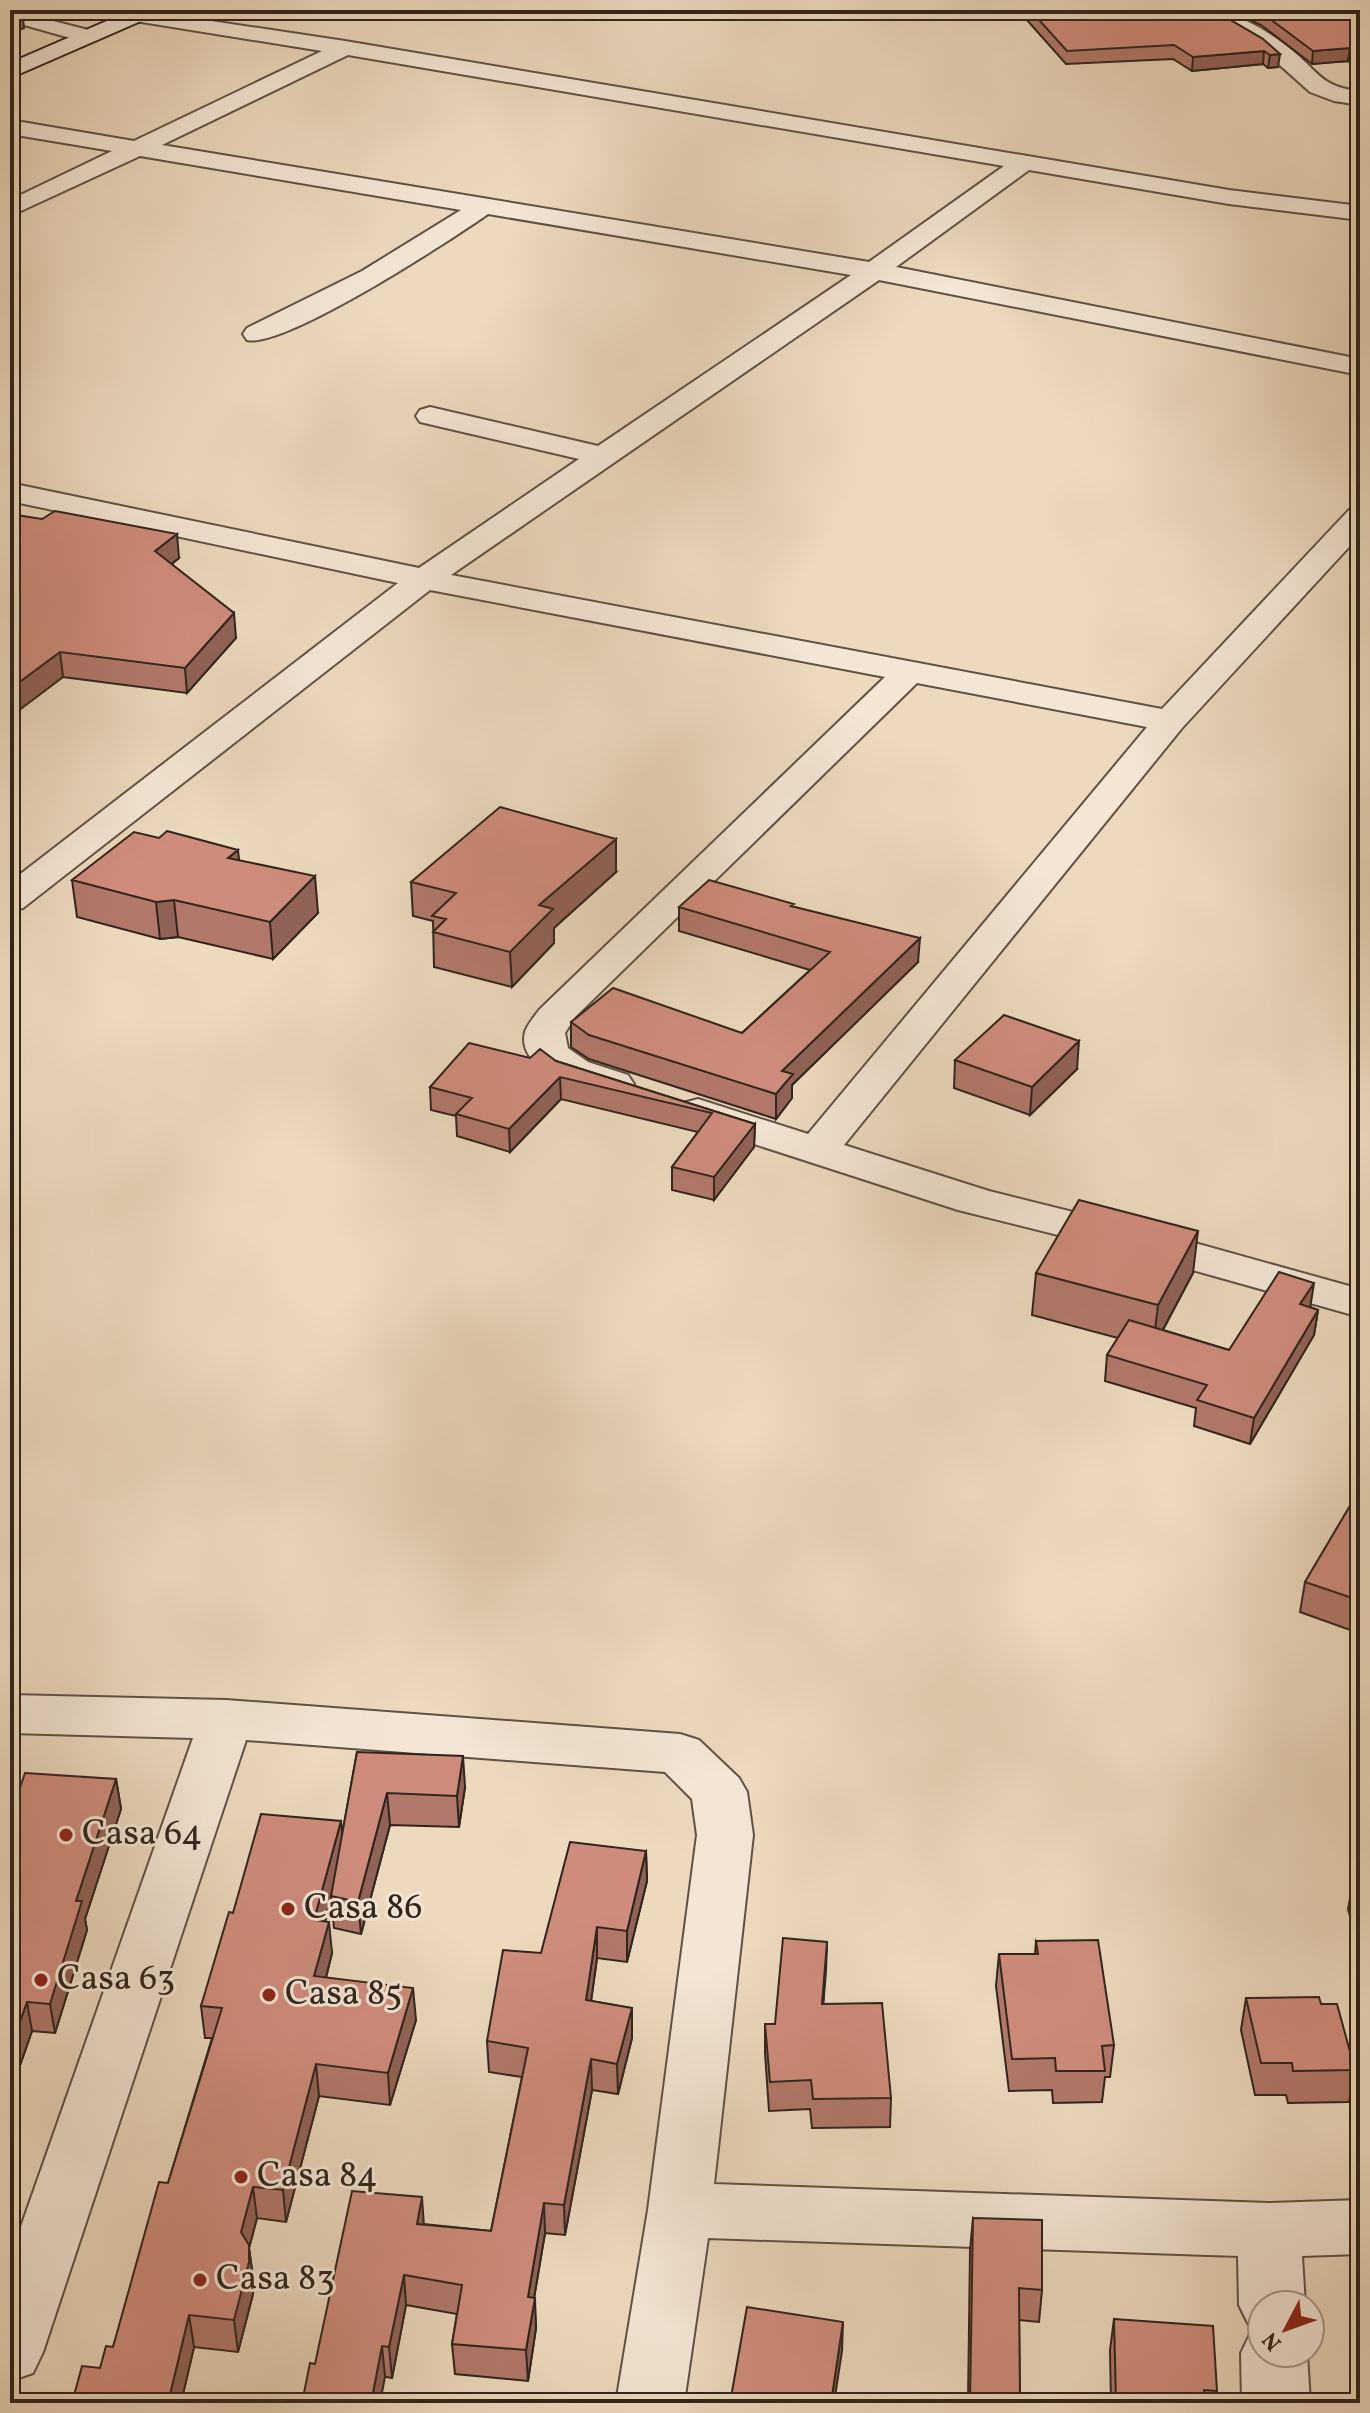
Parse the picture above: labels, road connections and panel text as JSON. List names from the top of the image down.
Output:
{
  "places": [
    "Casa 64",
    "Casa 86",
    "Casa 63",
    "Casa 85",
    "Casa 84",
    "Casa 83"
  ],
  "north": "bottom left"
}
